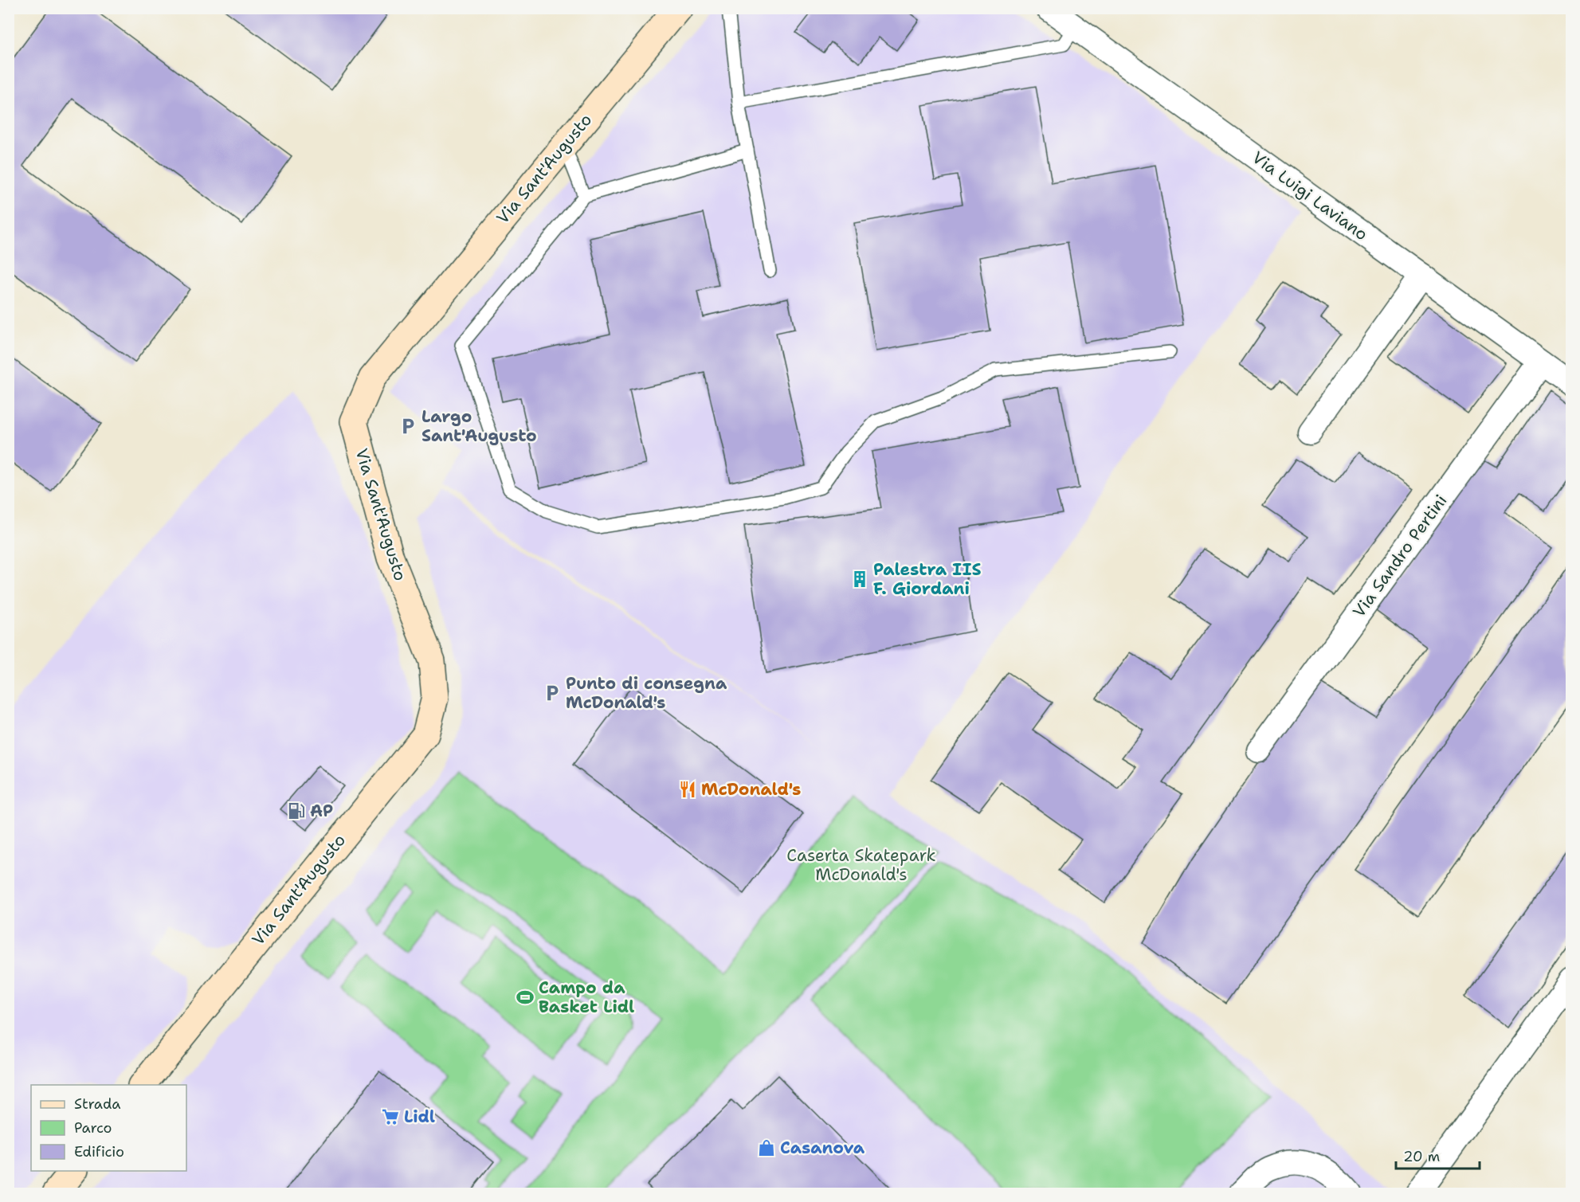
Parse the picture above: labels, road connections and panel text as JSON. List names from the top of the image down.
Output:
{
  "streets": {
    "main road": ["Via Sant'Augusto"],
    "street": ["Via Luigi Laviano", "Via Sandro Pertini"]
  },
  "crossings": [
    ["Via Luigi Laviano", "Via Sandro Pertini"]
  ],
  "parks": ["Caserta Skatepark McDonald's"],
  "places": {
    "parking": ["Largo Sant'Augusto", "Punto di consegna McDonald's"],
    "building": ["Palestra IIS F. Giordani"],
    "restaurant": ["McDonald's"],
    "fuel station": ["AP"],
    "sports": ["Campo da Basket Lidl"],
    "supermarket": ["Lidl"],
    "shop": ["Casanova"]
  },
  "legend": ["Strada", "Parco", "Edificio"],
  "scale_bar": "20 m"
}
